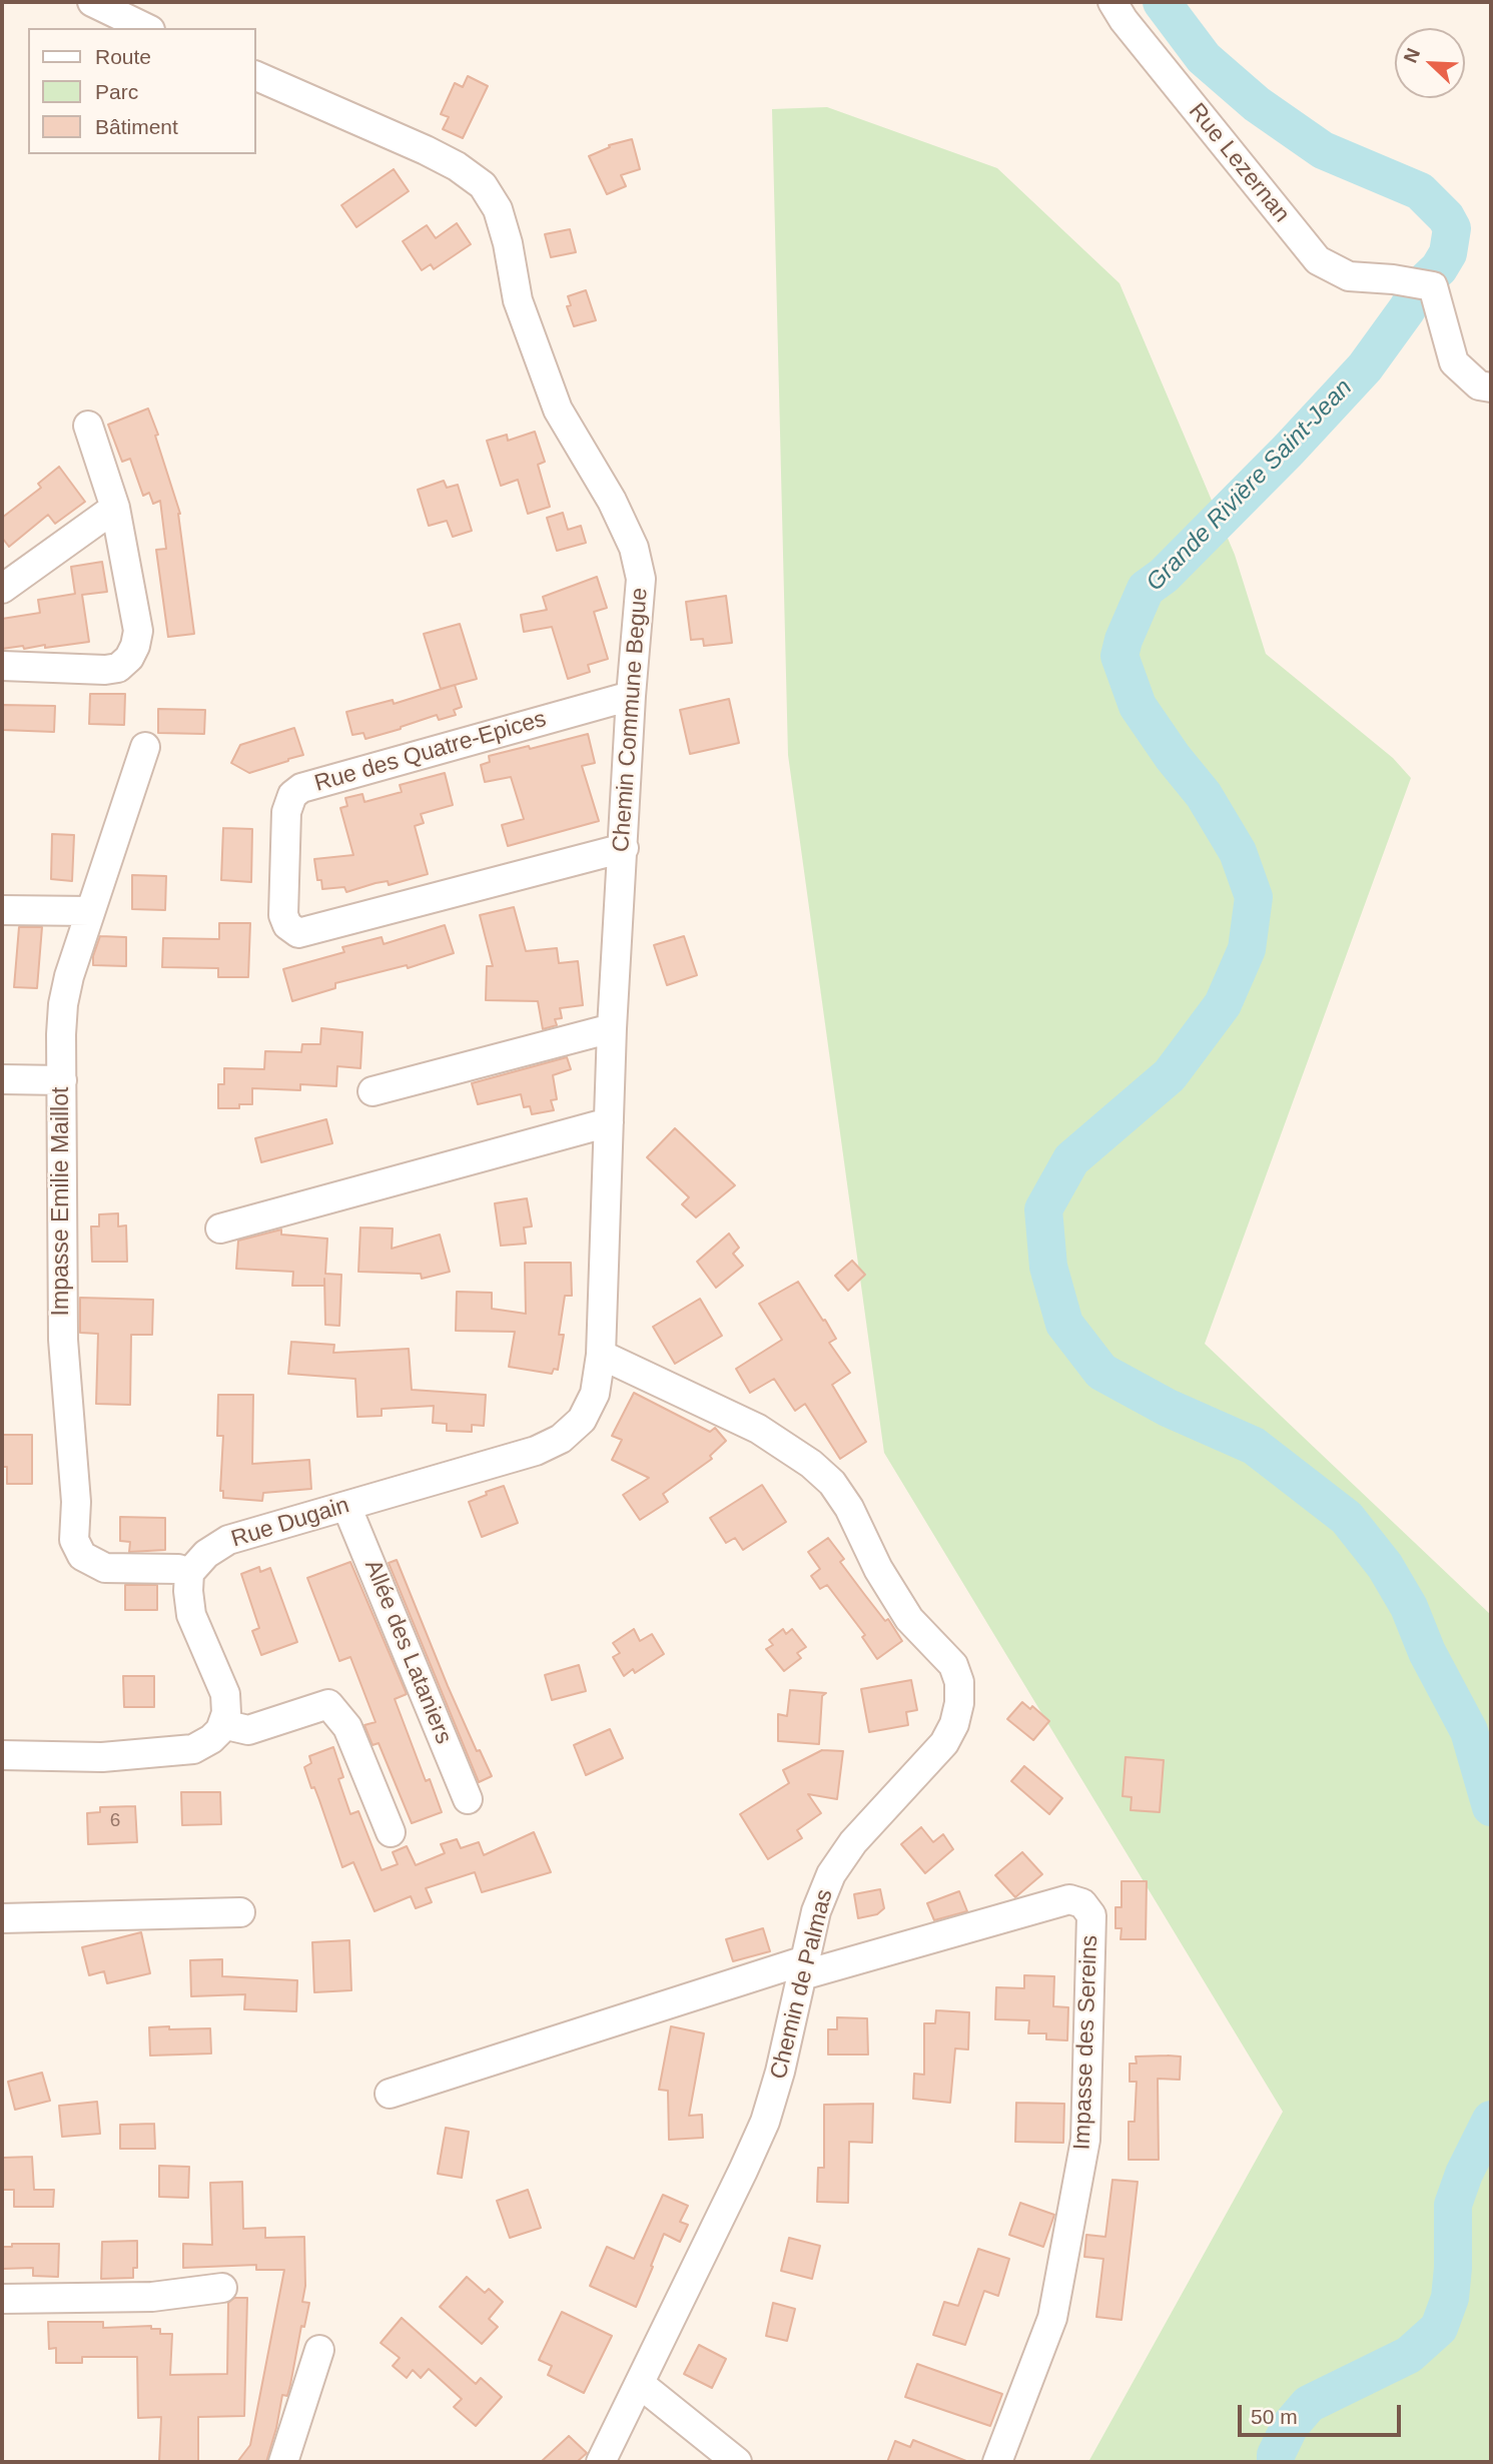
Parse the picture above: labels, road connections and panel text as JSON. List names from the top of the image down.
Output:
{
  "streets": {
    "street": [
      "Rue Lezernan",
      "Chemin Commune Begue",
      "Rue des Quatre-Epices",
      "Impasse Emilie Maillot",
      "Rue Dugain",
      "Allée des Lataniers",
      "Chemin de Palmas",
      "Impasse des Sereins"
    ]
  },
  "crossings": [
    ["Chemin Commune Begue", "Rue des Quatre-Epices"],
    ["Chemin Commune Begue", "Rue Dugain"],
    ["Chemin Commune Begue", "Chemin de Palmas"],
    ["Impasse Emilie Maillot", "Rue Dugain"],
    ["Rue Dugain", "Allée des Lataniers"],
    ["Rue Dugain", "Chemin de Palmas"],
    ["Chemin de Palmas", "Impasse des Sereins"]
  ],
  "water": ["Grande Rivière Saint-Jean"],
  "house_numbers": ["6"],
  "legend": ["Route", "Parc", "Bâtiment"],
  "scale_bar": "50 m",
  "north": "top left"
}
